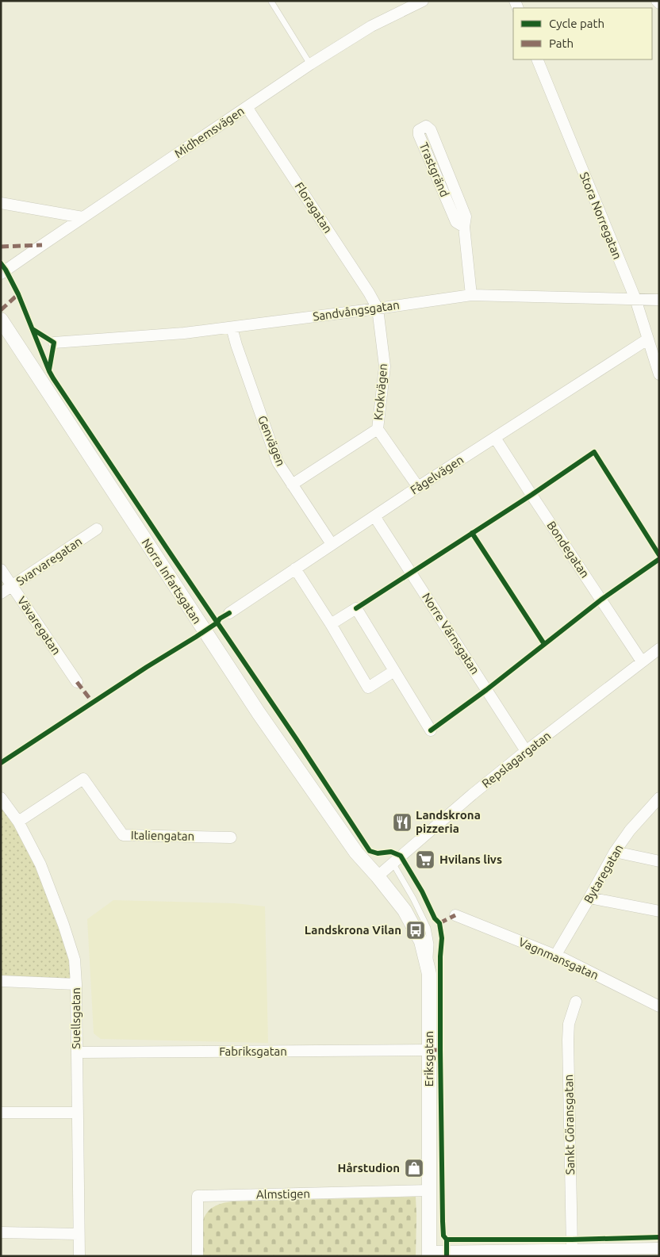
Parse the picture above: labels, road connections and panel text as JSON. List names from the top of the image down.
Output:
{
  "streets": {
    "street": [
      "Midhemsvägen",
      "Trastgränd",
      "Floragatan",
      "Stora Norregatan",
      "Sandvångsgatan",
      "Krokvägen",
      "Genvägen",
      "Fågelvägen",
      "Bondegatan",
      "Svarvaregatan",
      "Norra Infartsgatan",
      "Vävaregatan",
      "Norre Värnsgatan",
      "Repslagargatan",
      "Italiengatan",
      "Bytaregatan",
      "Vagnmansgatan",
      "Suellsgatan",
      "Fabriksgatan",
      "Eriksgatan",
      "Sankt Göransgatan",
      "Almstigen"
    ]
  },
  "crossings": [
    ["Midhemsvägen", "Floragatan"],
    ["Floragatan", "Sandvångsgatan"],
    ["Floragatan", "Krokvägen"],
    ["Stora Norregatan", "Sandvångsgatan"],
    ["Stora Norregatan", "Fågelvägen"],
    ["Sandvångsgatan", "Krokvägen"],
    ["Sandvångsgatan", "Genvägen"],
    ["Krokvägen", "Fågelvägen"],
    ["Genvägen", "Fågelvägen"],
    ["Fågelvägen", "Bondegatan"],
    ["Fågelvägen", "Norre Värnsgatan"],
    ["Bondegatan", "Repslagargatan"],
    ["Svarvaregatan", "Vävaregatan"],
    ["Norra Infartsgatan", "Repslagargatan"],
    ["Norra Infartsgatan", "Eriksgatan"],
    ["Norre Värnsgatan", "Repslagargatan"],
    ["Repslagargatan", "Eriksgatan"],
    ["Italiengatan", "Suellsgatan"],
    ["Bytaregatan", "Vagnmansgatan"],
    ["Suellsgatan", "Fabriksgatan"],
    ["Fabriksgatan", "Eriksgatan"],
    ["Eriksgatan", "Almstigen"]
  ],
  "places": {
    "restaurant": ["Landskrona pizzeria"],
    "supermarket": ["Hvilans livs"],
    "bus stop": ["Landskrona Vilan"],
    "shop": ["Hårstudion"]
  },
  "legend": ["Cycle path", "Path"]
}
